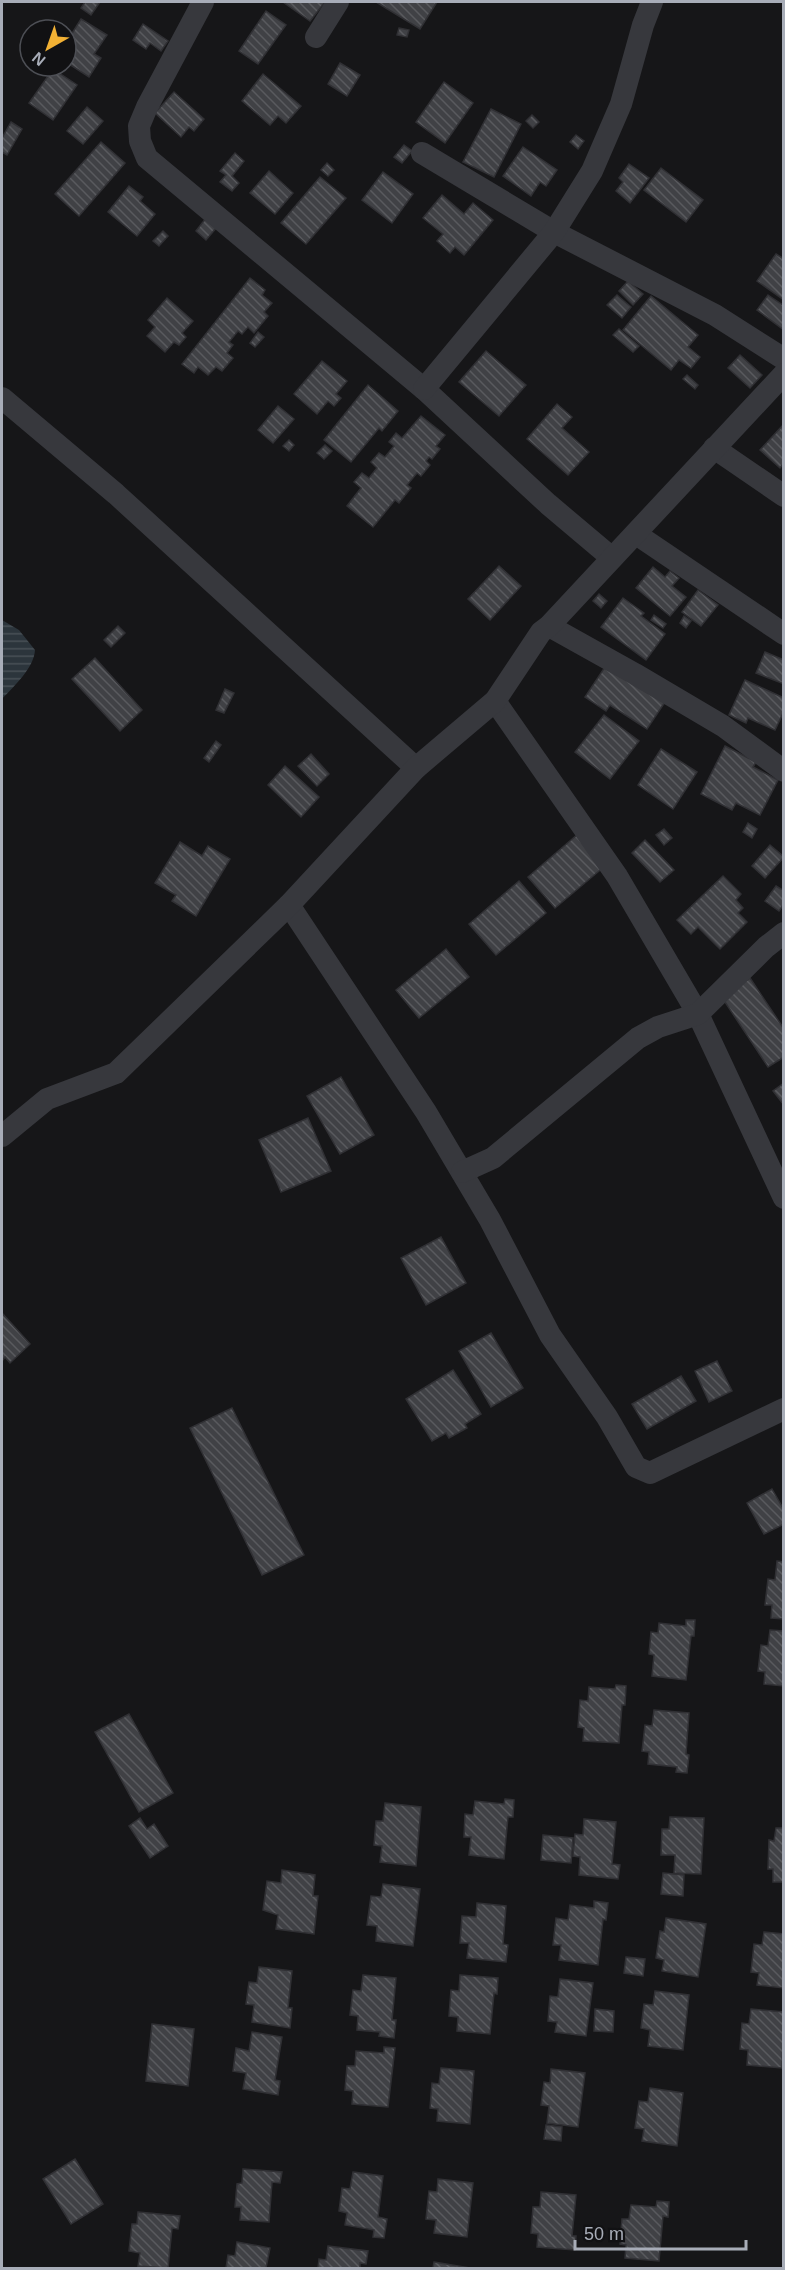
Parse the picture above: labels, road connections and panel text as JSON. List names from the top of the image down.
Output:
{
  "scale_bar": "50 m",
  "north": "bottom left"
}
